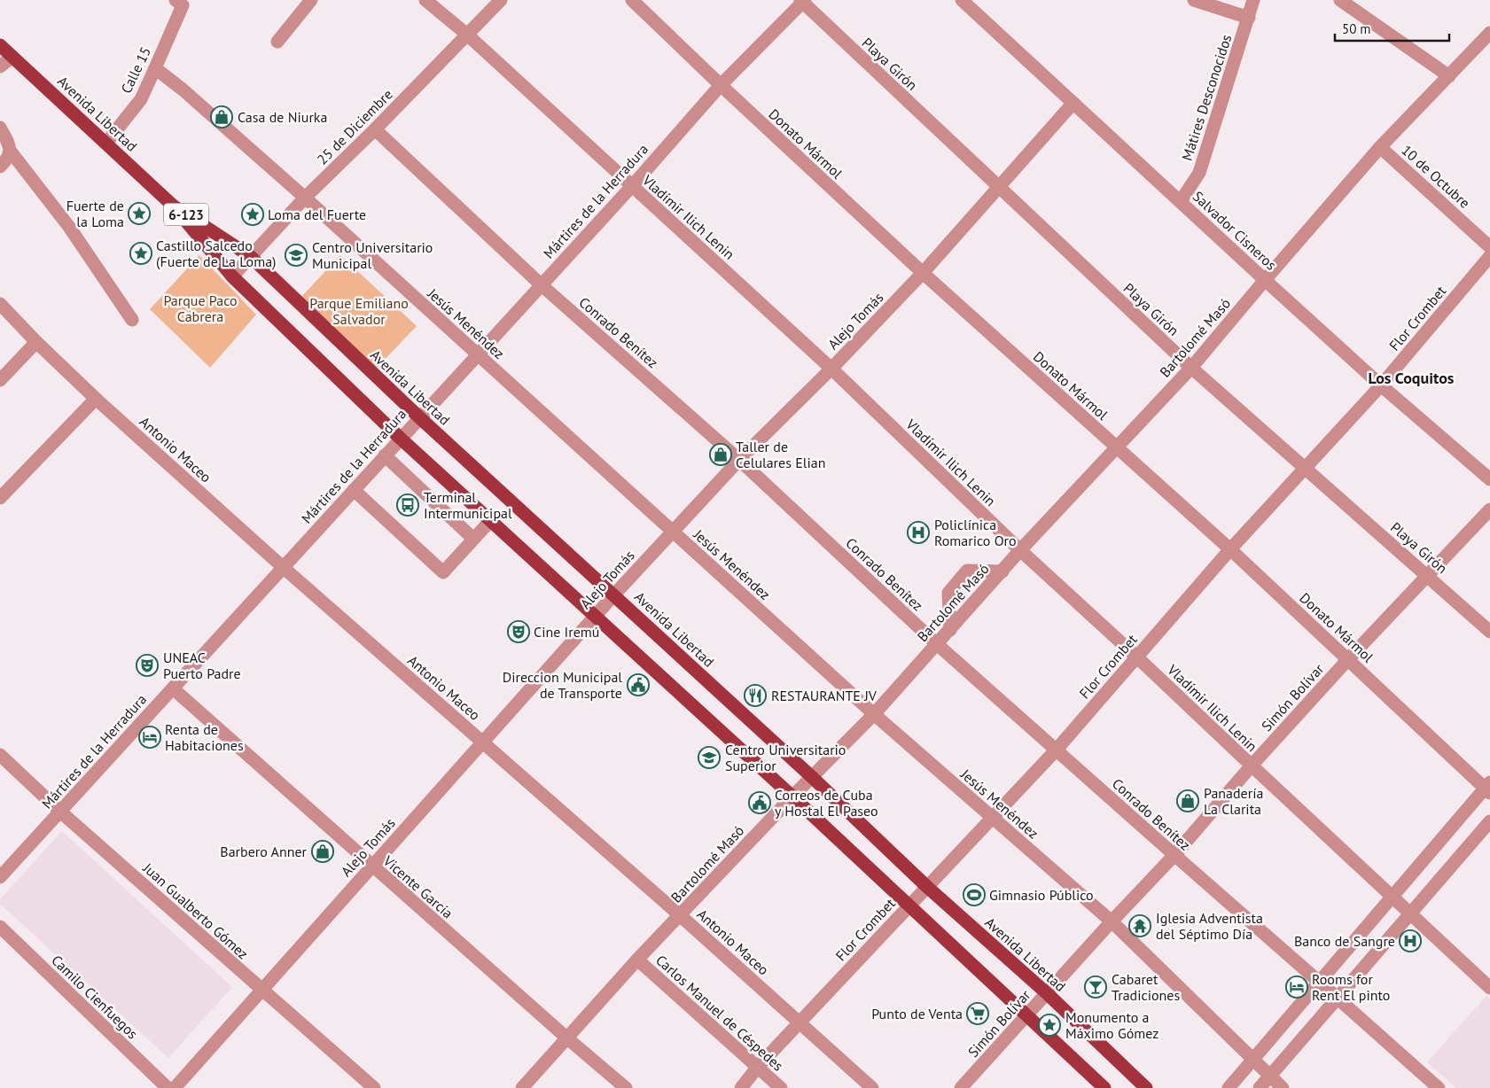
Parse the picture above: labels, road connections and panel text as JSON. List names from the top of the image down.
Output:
{
  "streets": {
    "main road": ["Avenida Libertad", "6-123"],
    "street": [
      "Playa Girón",
      "Calle 15",
      "Mátires Desconocidos",
      "25 de Diciembre",
      "Donato Mármol",
      "10 de Octubre",
      "Mártires de la Herradura",
      "Vladímir Ilich Lenin",
      "Salvador Cisneros",
      "Flor Crombet",
      "Alejo Tomás",
      "Jesús Menéndez",
      "Conrado Benítez",
      "Bartolomé Masó",
      "Antonio Maceo",
      "Simón Bolívar",
      "Vicente García",
      "Juan Gualberto Gómez",
      "Camilo Cienfuegos",
      "Carlos Manuel de Céspedes"
    ]
  },
  "crossings": [
    ["Playa Girón", "Mártires de la Herradura"],
    ["Playa Girón", "Flor Crombet"],
    ["Playa Girón", "Alejo Tomás"],
    ["Playa Girón", "Bartolomé Masó"],
    ["Playa Girón", "Simón Bolívar"],
    ["Calle 15", "Avenida Libertad"],
    ["Calle 15", "Jesús Menéndez"],
    ["Mátires Desconocidos", "Salvador Cisneros"],
    ["Avenida Libertad", "25 de Diciembre"],
    ["Avenida Libertad", "Mártires de la Herradura"],
    ["Avenida Libertad", "Flor Crombet"],
    ["Avenida Libertad", "Alejo Tomás"],
    ["Avenida Libertad", "Bartolomé Masó"],
    ["Avenida Libertad", "Simón Bolívar"],
    ["25 de Diciembre", "Vladímir Ilich Lenin"],
    ["25 de Diciembre", "Jesús Menéndez"],
    ["25 de Diciembre", "Conrado Benítez"],
    ["Donato Mármol", "Mártires de la Herradura"],
    ["Donato Mármol", "Flor Crombet"],
    ["Donato Mármol", "Alejo Tomás"],
    ["Donato Mármol", "Bartolomé Masó"],
    ["Donato Mármol", "Simón Bolívar"],
    ["10 de Octubre", "Bartolomé Masó"],
    ["Mártires de la Herradura", "Vladímir Ilich Lenin"],
    ["Mártires de la Herradura", "Jesús Menéndez"],
    ["Mártires de la Herradura", "Conrado Benítez"],
    ["Mártires de la Herradura", "Antonio Maceo"],
    ["Mártires de la Herradura", "Vicente García"],
    ["Mártires de la Herradura", "Juan Gualberto Gómez"],
    ["Vladímir Ilich Lenin", "Flor Crombet"],
    ["Vladímir Ilich Lenin", "Alejo Tomás"],
    ["Vladímir Ilich Lenin", "Bartolomé Masó"],
    ["Vladímir Ilich Lenin", "Simón Bolívar"],
    ["Salvador Cisneros", "Flor Crombet"],
    ["Salvador Cisneros", "Alejo Tomás"],
    ["Salvador Cisneros", "Bartolomé Masó"],
    ["Flor Crombet", "Jesús Menéndez"],
    ["Flor Crombet", "Conrado Benítez"],
    ["Flor Crombet", "Antonio Maceo"],
    ["Flor Crombet", "Carlos Manuel de Céspedes"],
    ["Alejo Tomás", "Jesús Menéndez"],
    ["Alejo Tomás", "Conrado Benítez"],
    ["Alejo Tomás", "Antonio Maceo"],
    ["Alejo Tomás", "Vicente García"],
    ["Alejo Tomás", "Juan Gualberto Gómez"],
    ["Jesús Menéndez", "Bartolomé Masó"],
    ["Jesús Menéndez", "Simón Bolívar"],
    ["Conrado Benítez", "Bartolomé Masó"],
    ["Conrado Benítez", "Simón Bolívar"],
    ["Bartolomé Masó", "Antonio Maceo"],
    ["Bartolomé Masó", "Vicente García"],
    ["Bartolomé Masó", "Carlos Manuel de Céspedes"]
  ],
  "districts": ["Los Coquitos"],
  "parks": ["Parque Paco Cabrera", "Parque Emiliano Salvador"],
  "places": {
    "shop": [
      "Casa de Niurka",
      "Taller de Celulares Elian",
      "Panadería La Clarita",
      "Barbero Anner"
    ],
    "place": [
      "Fuerte de la Loma",
      "Loma del Fuerte",
      "Castillo Salcedo (Fuerte de La Loma)",
      "Monumento a Máximo Gómez"
    ],
    "school or university": ["Centro Universitario Municipal", "Centro Universitario Superior"],
    "bus stop": ["Terminal Intermunicipal"],
    "hospital": ["Policlínica Romarico Oro", "Banco de Sangre"],
    "theatre": ["Cine Iremú", "UNEAC Puerto Padre"],
    "public building": ["Direccion Municipal de Transporte", "Correos de Cuba y Hostal El Paseo"],
    "restaurant": ["RESTAURANTE JV"],
    "hotel": ["Renta de Habitaciones", "Rooms for Rent El pinto"],
    "sports": ["Gimnasio Público"],
    "temple": ["Iglesia Adventista del Séptimo Día"],
    "bar": ["Cabaret Tradiciones"],
    "supermarket": ["Punto de Venta"]
  },
  "scale_bar": "50 m"
}
